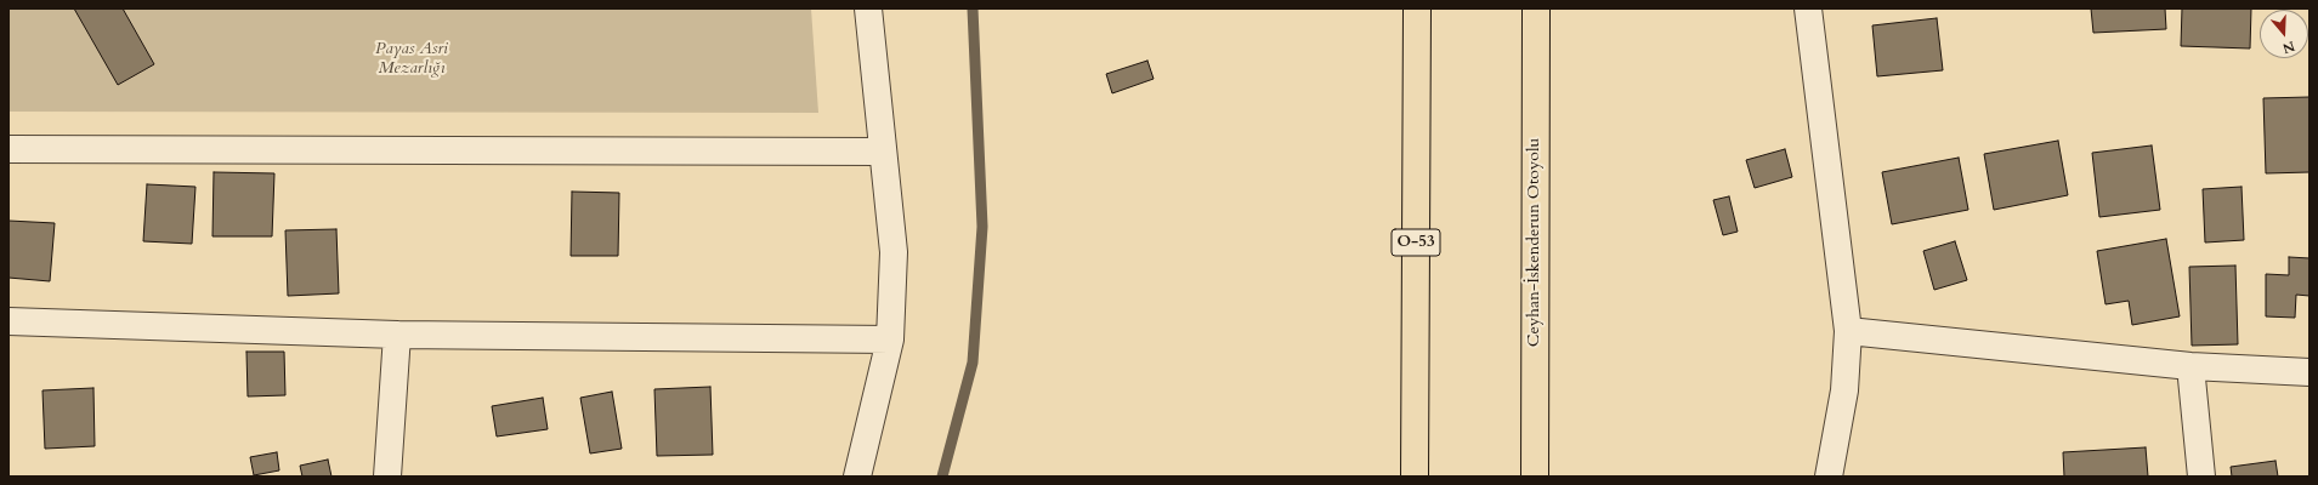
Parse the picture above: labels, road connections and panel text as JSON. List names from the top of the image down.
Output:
{
  "streets": {
    "highway": ["O-53", "Ceyhan-İskenderun Otoyolu"]
  },
  "parks": ["Payas Asri Mezarlığı"],
  "north": "bottom"
}
